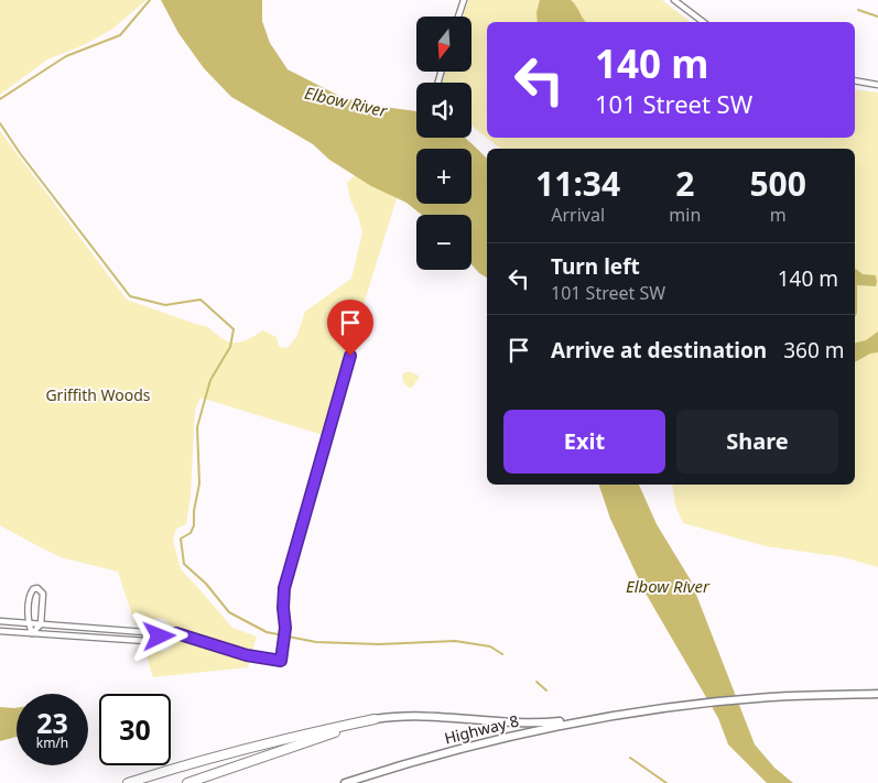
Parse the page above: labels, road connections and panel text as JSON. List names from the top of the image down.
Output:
{
  "streets": {
    "main road": ["Highway 8"]
  },
  "water": ["Elbow River"],
  "parks": ["Griffith Woods"],
  "north": "bottom",
  "page": {
    "map_buttons": ["+", "−"],
    "turn": ["140 m", "101 Street SW"],
    "eta": [
      "11:34",
      "Arrival",
      "2",
      "min",
      "500",
      "m"
    ],
    "list": [
      {
        "name": "Turn left",
        "note": "101 Street SW",
        "value": "140 m"
      },
      {
        "name": "Arrive at destination",
        "value": "360 m"
      }
    ],
    "buttons": ["Exit", "Share"],
    "speed": "23 km/h",
    "limit": "30"
  }
}
